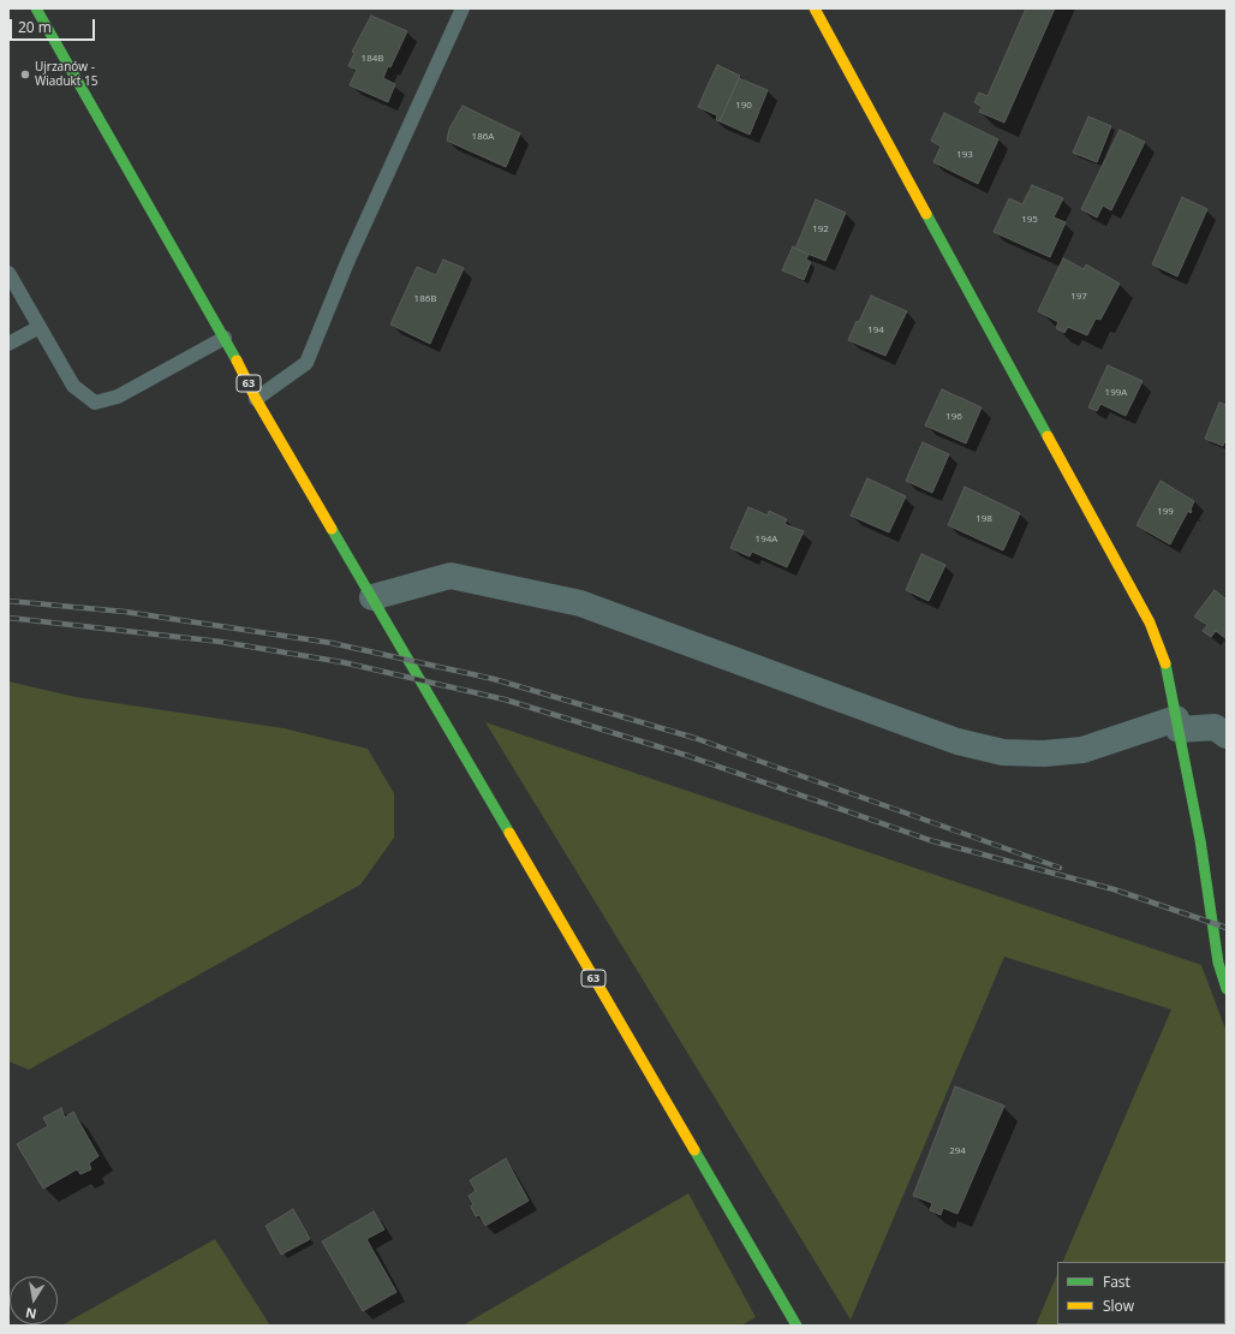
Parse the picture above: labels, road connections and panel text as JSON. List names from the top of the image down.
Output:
{
  "streets": {
    "main road": ["63"]
  },
  "places": ["Ujrzanów - Wiadukt 15"],
  "house_numbers": [
    "184B",
    "190",
    "186A",
    "193",
    "195",
    "192",
    "197",
    "186B",
    "194",
    "199A",
    "196",
    "199",
    "198",
    "194A",
    "294"
  ],
  "legend": ["Fast", "Slow"],
  "scale_bar": "20 m",
  "north": "bottom"
}
